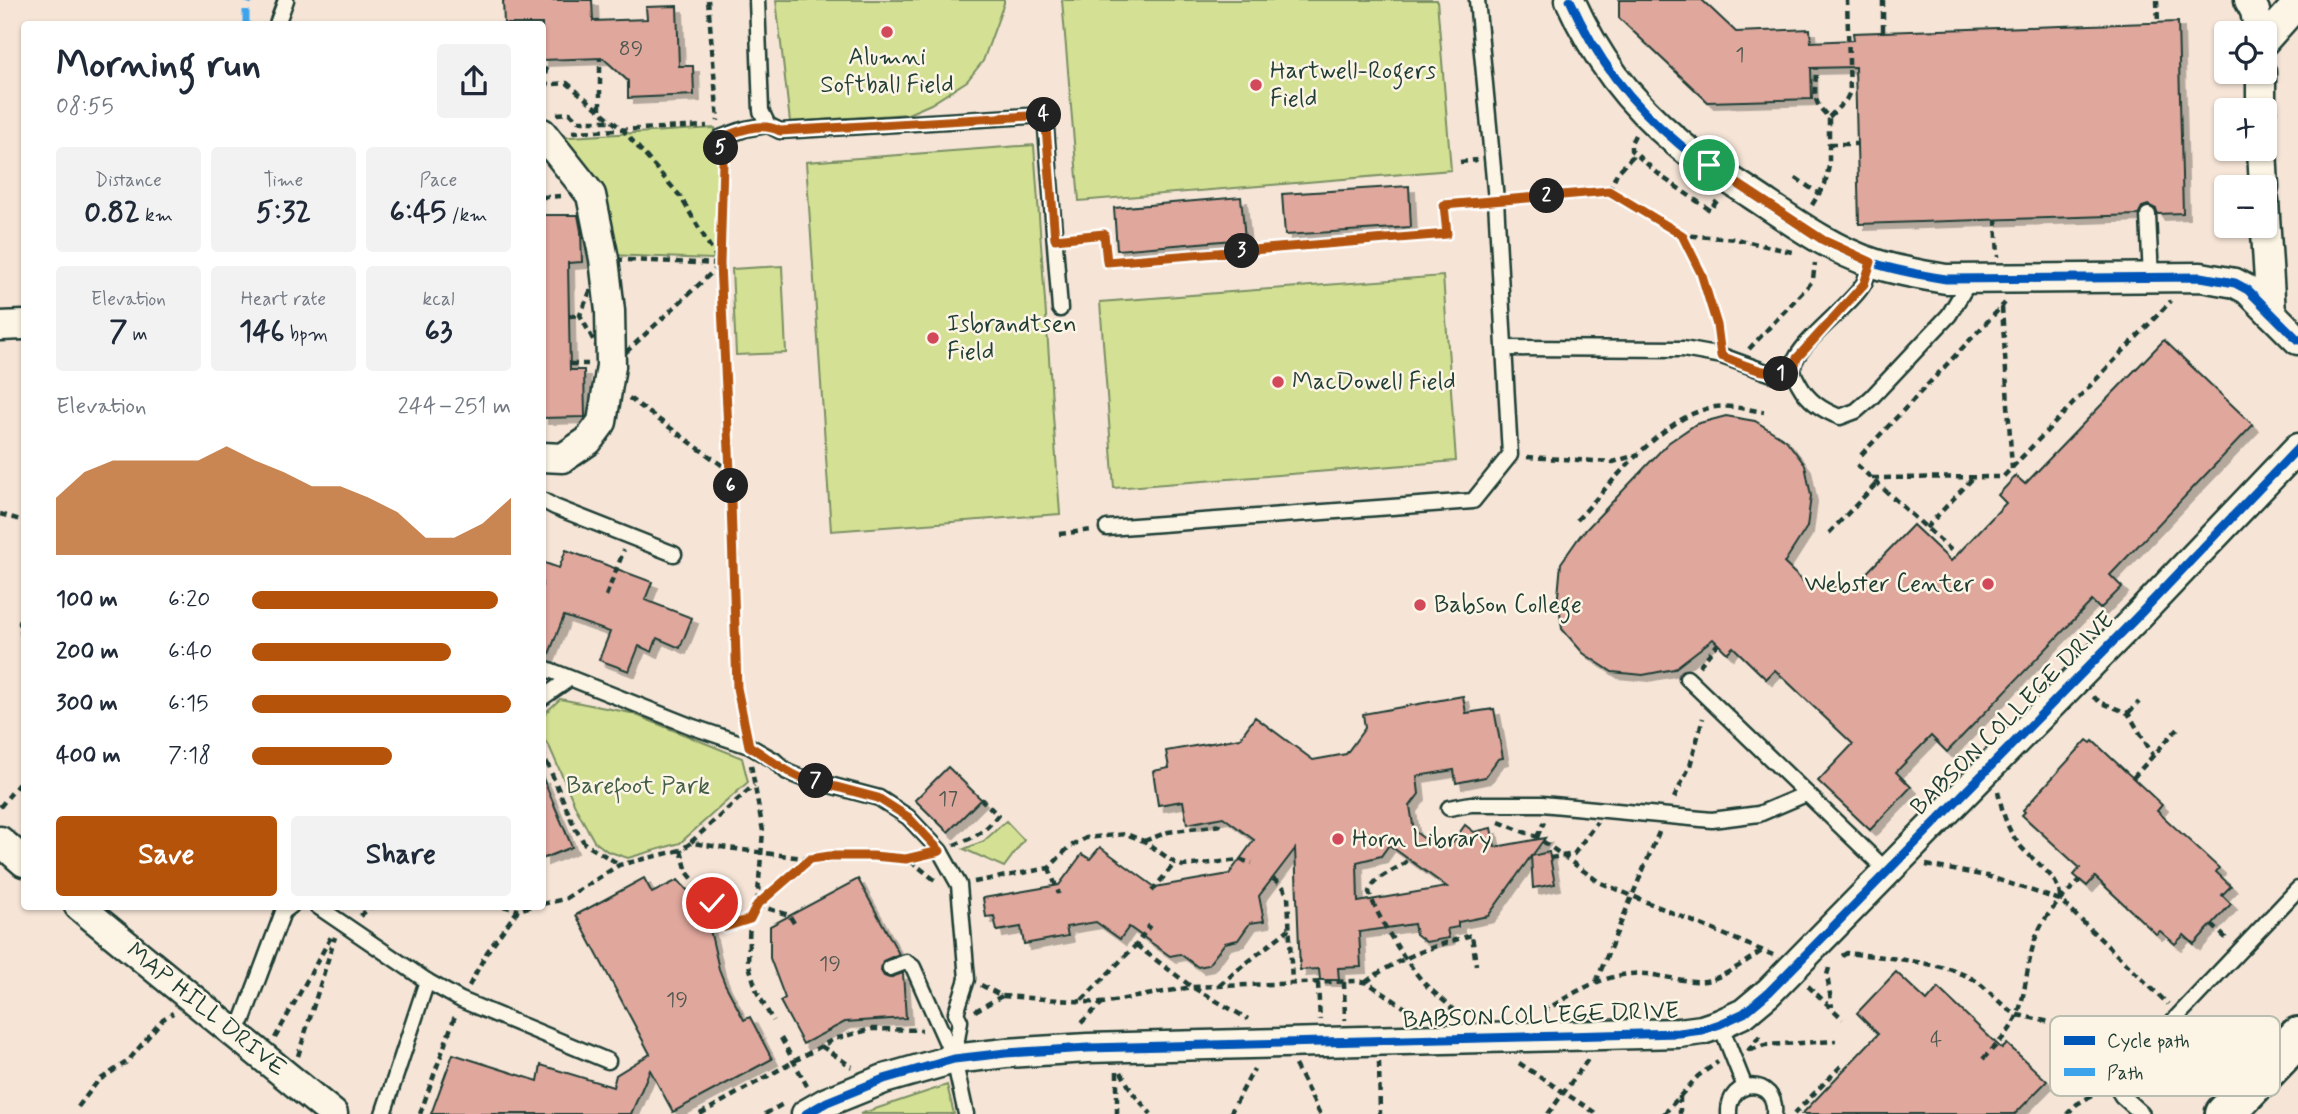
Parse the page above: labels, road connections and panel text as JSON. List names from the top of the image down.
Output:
{
  "streets": {
    "street": ["BABSON COLLEGE DRIVE", "MAP HILL DRIVE"]
  },
  "parks": ["Barefoot Park"],
  "places": [
    "Alumni Softball Field",
    "Hartwell-Rogers Field",
    "Isbrandtsen Field",
    "MacDowell Field",
    "Webster Center",
    "Babson College",
    "Horn Library"
  ],
  "house_numbers": [
    "89",
    "1",
    "17",
    "19",
    "19",
    "4"
  ],
  "legend": ["Cycle path", "Path"],
  "page": {
    "map_buttons": ["+", "−"],
    "heading": ["Morning run", "08:55"],
    "pins": [
      "4",
      "5",
      "2",
      "3",
      "1",
      "6",
      "7"
    ],
    "stats": [
      ["Distance", "0.82 km"],
      ["Time", "5:32"],
      ["Pace", "6:45 /km"],
      ["Elevation", "7 m"],
      ["Heart rate", "146 bpm"],
      ["kcal", "63"]
    ],
    "chart": ["Elevation", "244–251 m"],
    "list": [
      {
        "name": "100 m",
        "note": "6:20"
      },
      {
        "name": "200 m",
        "note": "6:40"
      },
      {
        "name": "300 m",
        "note": "6:15"
      },
      {
        "name": "400 m",
        "note": "7:18"
      }
    ],
    "buttons": ["Save", "Share"]
  }
}
